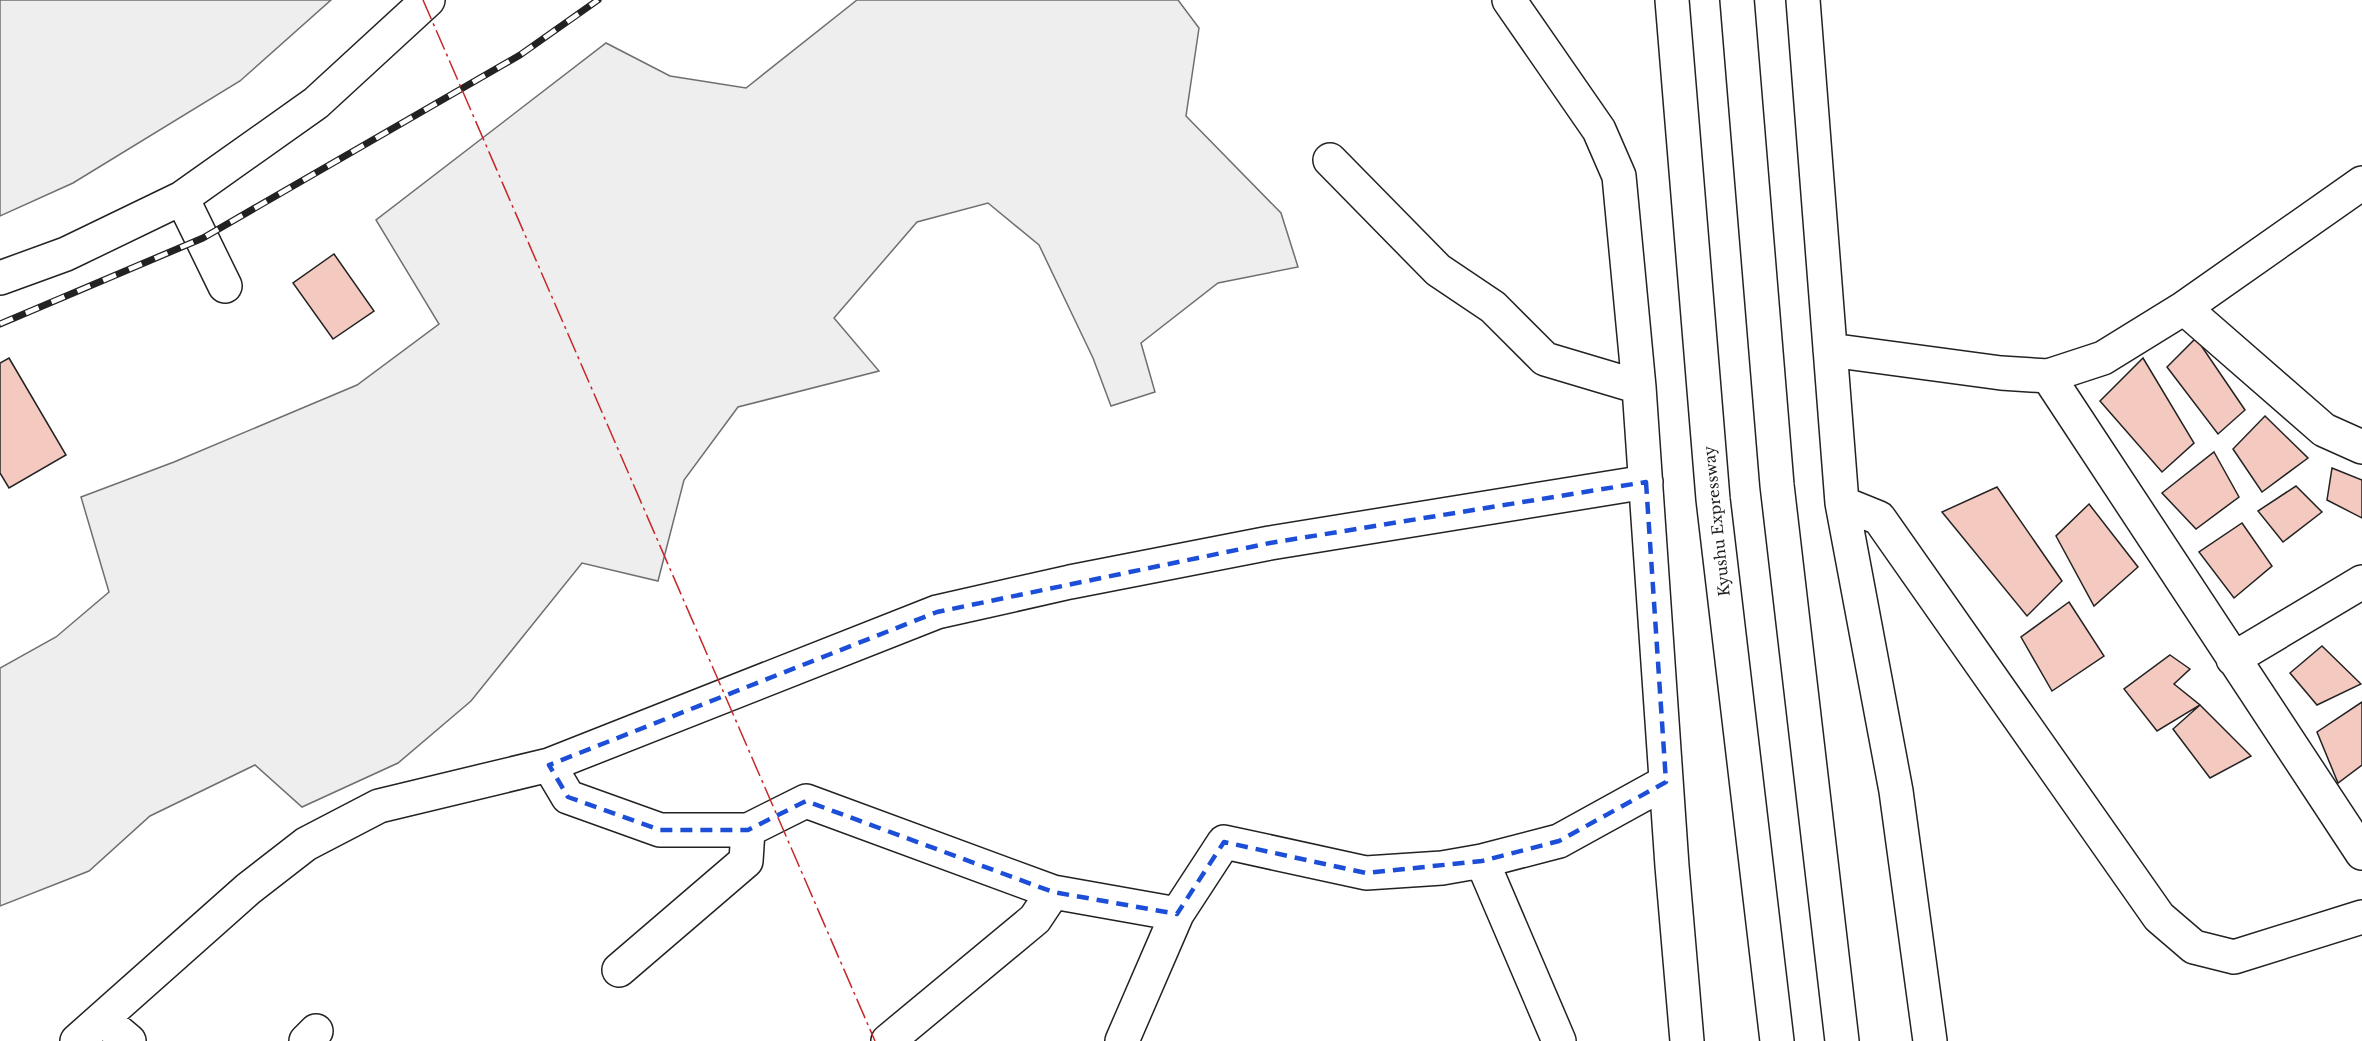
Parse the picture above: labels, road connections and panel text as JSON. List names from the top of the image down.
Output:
{
  "streets": {
    "main road": ["Kyushu Expressway"]
  }
}
